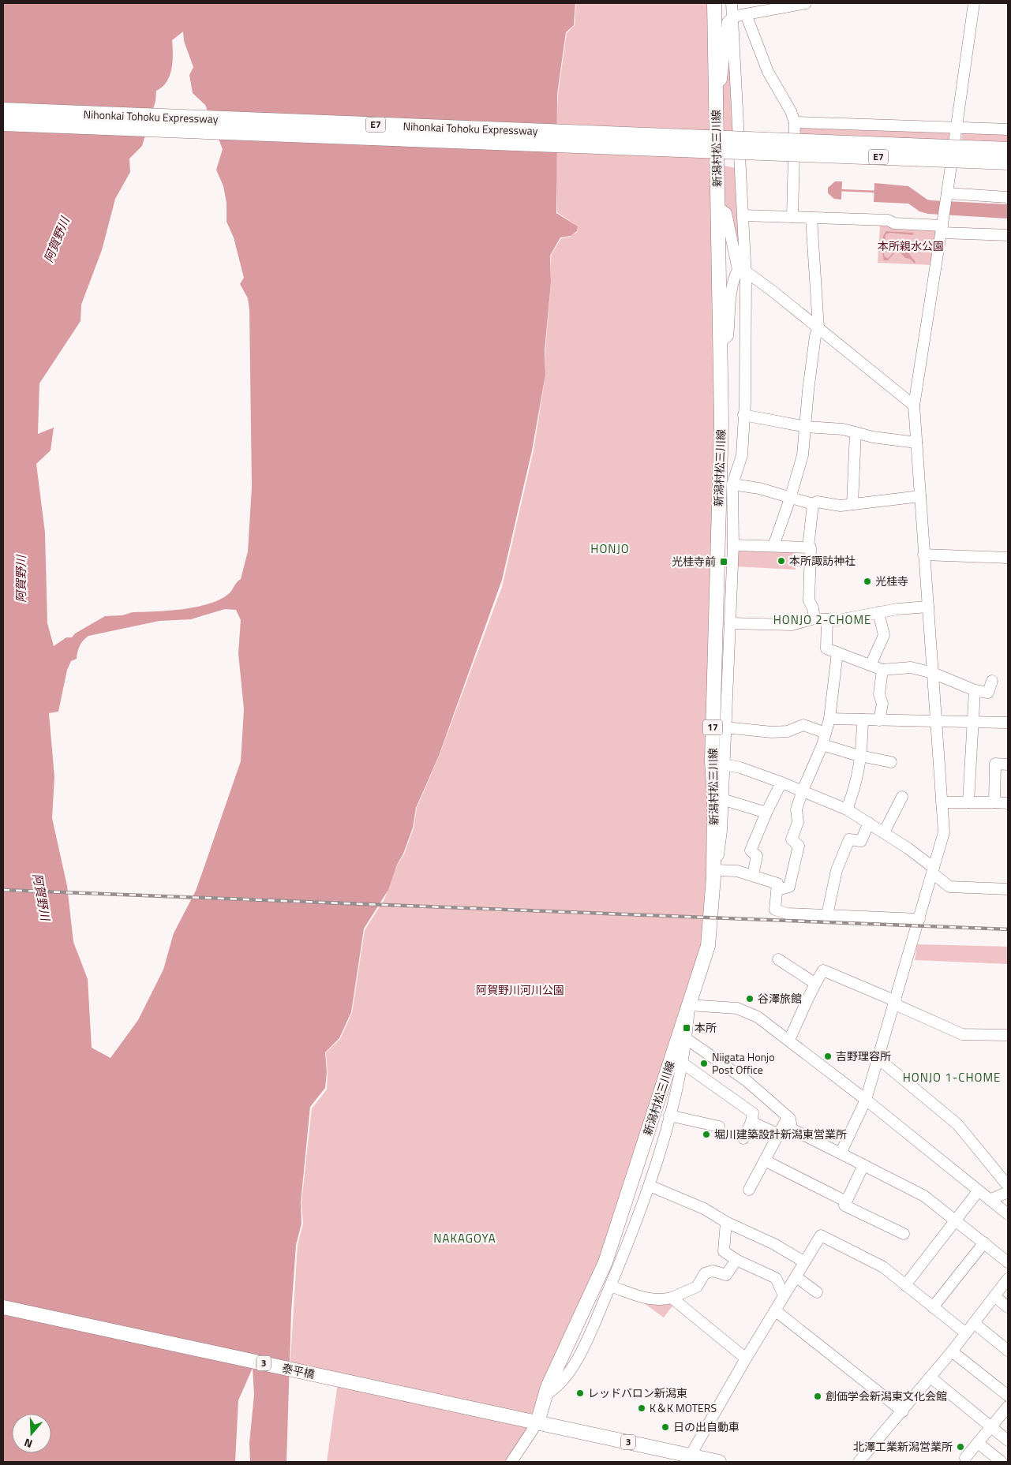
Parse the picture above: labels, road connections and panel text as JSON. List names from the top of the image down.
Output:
{
  "streets": {
    "highway": ["Nihonkai Tohoku Expressway", "E7"],
    "main road": [
      "新潟村松三川線",
      "17",
      "3",
      "泰平橋"
    ]
  },
  "crossings": [
    ["新潟村松三川線", "3"],
    ["新潟村松三川線", "泰平橋"],
    ["3", "泰平橋"]
  ],
  "districts": [
    "HONJO",
    "HONJO 2-CHOME",
    "HONJO 1-CHOME",
    "NAKAGOYA"
  ],
  "water": ["阿賀野川"],
  "parks": ["本所親水公園", "阿賀野川河川公園"],
  "places": {
    "other": [
      "本所諏訪神社",
      "光桂寺",
      "谷澤旅館",
      "吉野理容所",
      "Niigata Honjo Post Office",
      "堀川建築設計新潟東営業所",
      "レッドバロン新潟東",
      "創価学会新潟東文化会館",
      "K＆K MOTERS",
      "日の出自動車",
      "北澤工業新潟営業所"
    ],
    "transit": ["光桂寺前", "本所"]
  },
  "north": "bottom"
}
